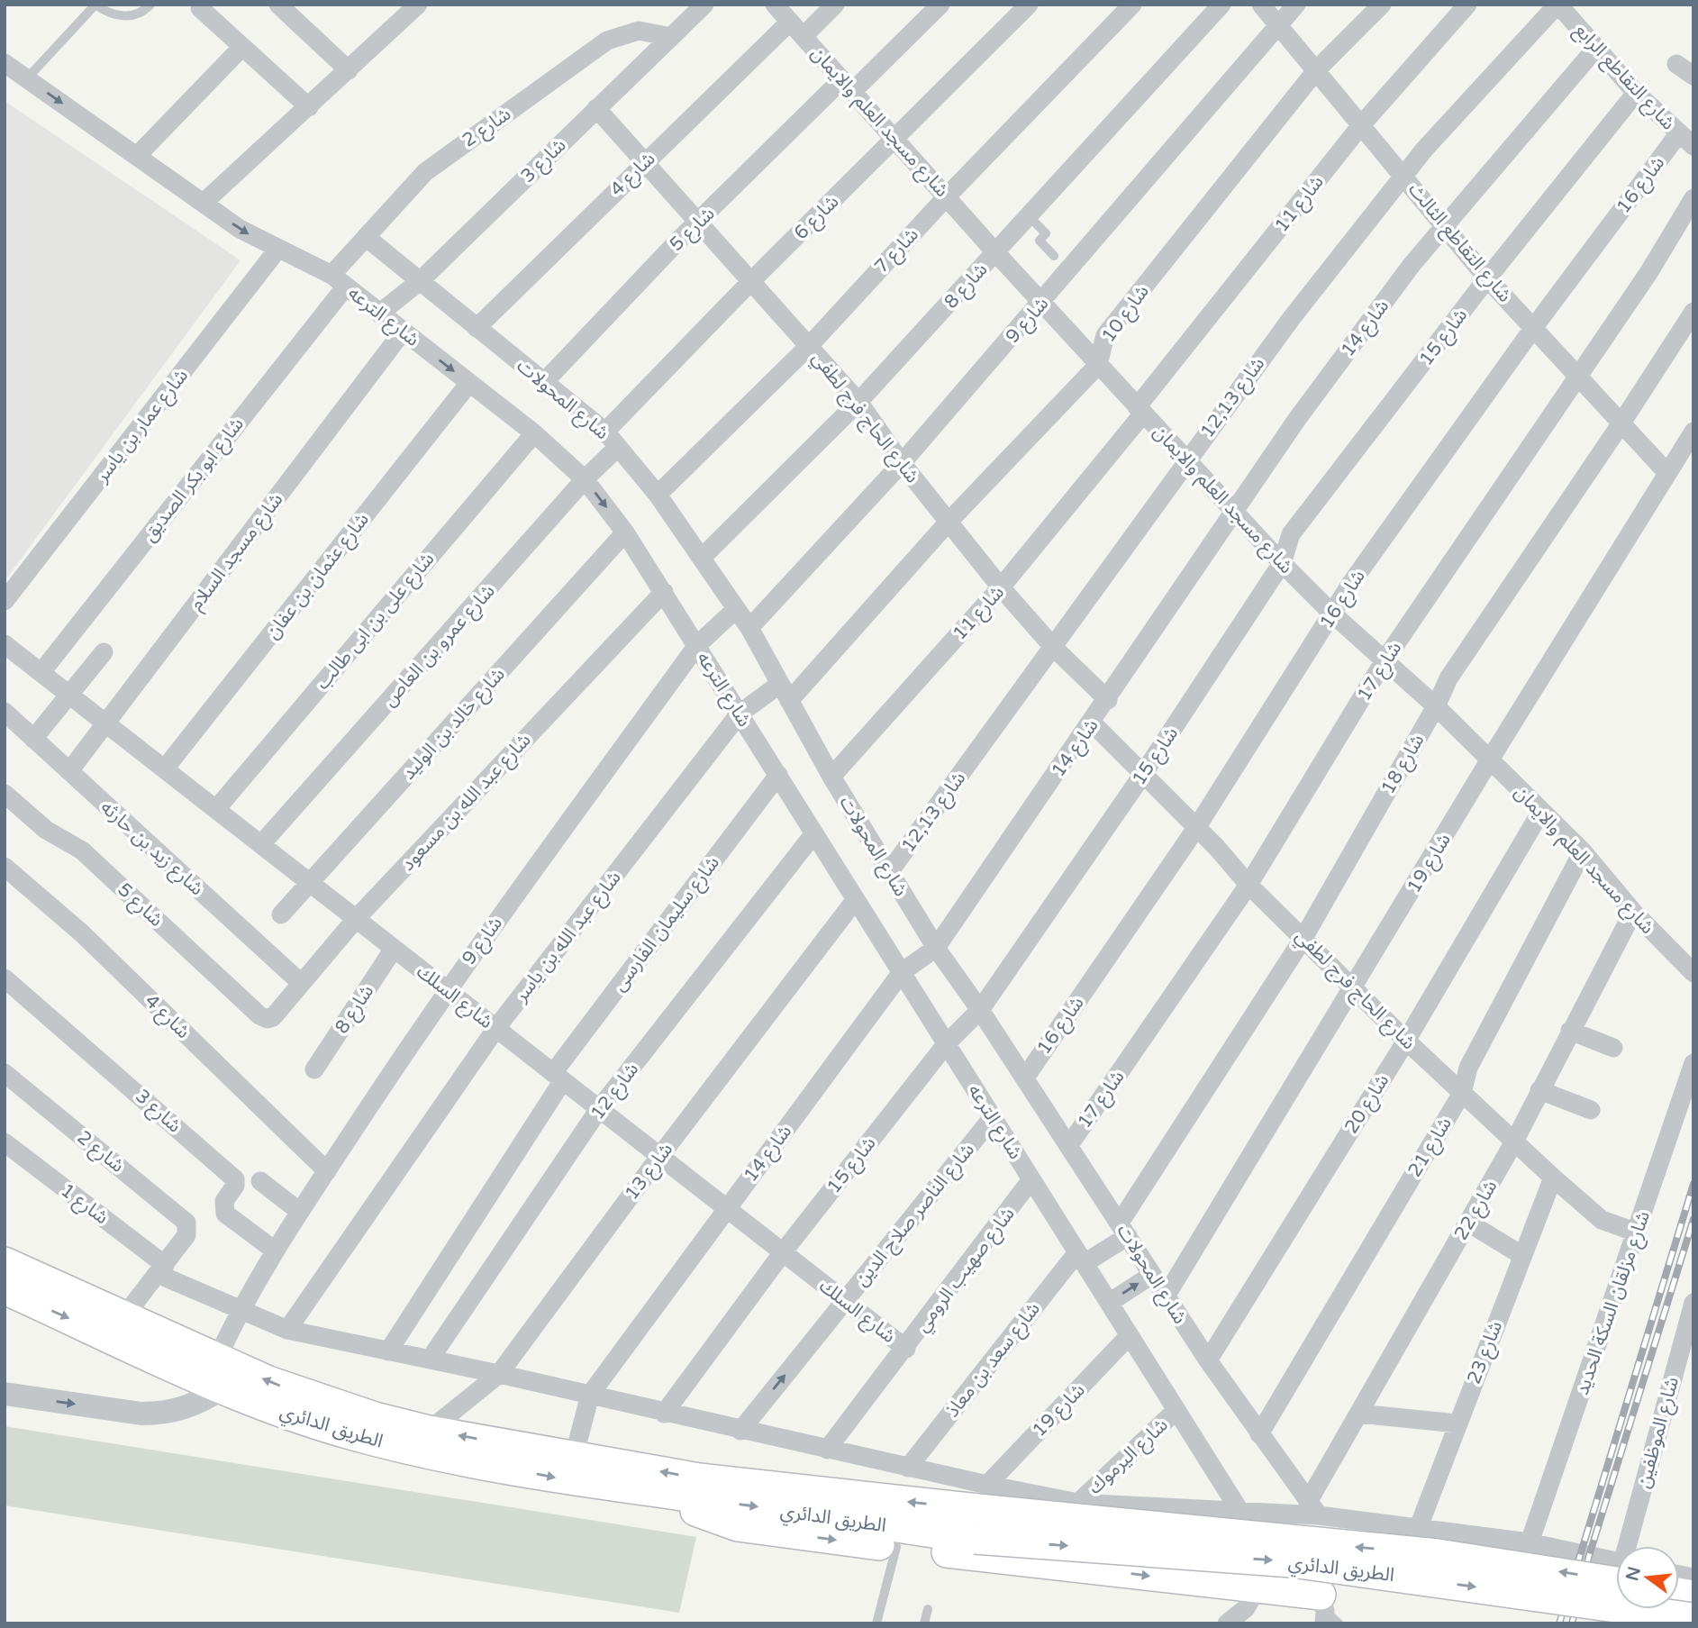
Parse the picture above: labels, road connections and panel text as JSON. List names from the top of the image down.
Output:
{
  "streets": {
    "main road": ["الطريق الدائري"],
    "street": [
      "شارع التقاطع الرابع",
      "شارع مسجد العلم والايمان",
      "شارع 2",
      "شارع 3",
      "شارع 4",
      "شارع 16",
      "شارع 11",
      "شارع 6",
      "شارع 5",
      "شارع التقاطع الثالث",
      "شارع 7",
      "شارع 8",
      "شارع 10",
      "شارع الترعه",
      "شارع 9",
      "شارع 14",
      "شارع 15",
      "شارع 12,13",
      "شارع المحولات",
      "شارع الحاج فرج لطفي",
      "شارع عمار بن ياسر",
      "شارع ابو بكر الصديق",
      "شارع مسجد السلام",
      "شارع عثمان بن عفان",
      "شارع على بن ابى طالب",
      "شارع عمرو بن العاص",
      "شارع 17",
      "شارع خالد بن الوليد",
      "شارع 18",
      "شارع عبد الله بن مسعود",
      "شارع زيد بن حارثه",
      "شارع 19",
      "شارع سليمان الفارسى",
      "شارع عبد الله بن ياسر",
      "شارع السلك",
      "شارع 12",
      "شارع 20",
      "شارع 21",
      "شارع 13",
      "شارع 1",
      "شارع 22",
      "شارع الناصر صلاح الدين",
      "شارع صهيب الرومي",
      "شارع مزلقان السكة الحديد",
      "شارع 23",
      "شارع سعد بن معاذ",
      "شارع الموظفين",
      "شارع اليرموك"
    ]
  },
  "crossings": [
    ["شارع التقاطع الرابع", "شارع 16"],
    ["شارع التقاطع الرابع", "شارع 14"],
    ["شارع التقاطع الرابع", "شارع 15"],
    ["شارع التقاطع الرابع", "شارع 12,13"],
    ["شارع مسجد العلم والايمان", "شارع 4"],
    ["شارع مسجد العلم والايمان", "شارع 16"],
    ["شارع مسجد العلم والايمان", "شارع 11"],
    ["شارع مسجد العلم والايمان", "شارع 6"],
    ["شارع مسجد العلم والايمان", "شارع 5"],
    ["شارع مسجد العلم والايمان", "شارع 7"],
    ["شارع مسجد العلم والايمان", "شارع 8"],
    ["شارع مسجد العلم والايمان", "شارع 10"],
    ["شارع مسجد العلم والايمان", "شارع 9"],
    ["شارع مسجد العلم والايمان", "شارع 14"],
    ["شارع مسجد العلم والايمان", "شارع 15"],
    ["شارع مسجد العلم والايمان", "شارع 12,13"],
    ["شارع مسجد العلم والايمان", "شارع 17"],
    ["شارع مسجد العلم والايمان", "شارع 18"],
    ["شارع مسجد العلم والايمان", "شارع 19"],
    ["شارع مسجد العلم والايمان", "شارع 20"],
    ["شارع مسجد العلم والايمان", "شارع 21"],
    ["شارع مسجد العلم والايمان", "شارع 22"],
    ["شارع 2", "شارع 3"],
    ["شارع 2", "شارع الترعه"],
    ["شارع 2", "شارع المحولات"],
    ["شارع 2", "شارع ابو بكر الصديق"],
    ["شارع 2", "شارع 1"],
    ["شارع 3", "شارع الترعه"],
    ["شارع 3", "شارع 9"],
    ["شارع 3", "شارع المحولات"],
    ["شارع 3", "شارع الحاج فرج لطفي"],
    ["شارع 4", "شارع 9"],
    ["شارع 4", "شارع المحولات"],
    ["شارع 4", "شارع الحاج فرج لطفي"],
    ["شارع 16", "شارع التقاطع الثالث"],
    ["شارع 16", "شارع المحولات"],
    ["شارع 16", "شارع الحاج فرج لطفي"],
    ["شارع 11", "شارع التقاطع الثالث"],
    ["شارع 11", "شارع المحولات"],
    ["شارع 11", "شارع الحاج فرج لطفي"],
    ["شارع 6", "شارع المحولات"],
    ["شارع 6", "شارع الحاج فرج لطفي"],
    ["شارع 5", "شارع المحولات"],
    ["شارع 5", "شارع الحاج فرج لطفي"],
    ["شارع 5", "شارع عبد الله بن مسعود"],
    ["شارع التقاطع الثالث", "شارع 10"],
    ["شارع التقاطع الثالث", "شارع 9"],
    ["شارع التقاطع الثالث", "شارع 14"],
    ["شارع التقاطع الثالث", "شارع 15"],
    ["شارع التقاطع الثالث", "شارع 12,13"],
    ["شارع التقاطع الثالث", "شارع 17"],
    ["شارع التقاطع الثالث", "شارع 18"],
    ["شارع التقاطع الثالث", "شارع 19"],
    ["شارع 7", "شارع المحولات"],
    ["شارع 7", "شارع الحاج فرج لطفي"],
    ["شارع 8", "شارع المحولات"],
    ["شارع 8", "شارع الحاج فرج لطفي"],
    ["شارع 8", "شارع السلك"],
    ["شارع 10", "شارع المحولات"],
    ["شارع 10", "شارع الحاج فرج لطفي"],
    ["شارع الترعه", "شارع 9"],
    ["شارع الترعه", "شارع 14"],
    ["شارع الترعه", "شارع 15"],
    ["شارع الترعه", "شارع عمار بن ياسر"],
    ["شارع الترعه", "شارع ابو بكر الصديق"],
    ["شارع الترعه", "شارع مسجد السلام"],
    ["شارع الترعه", "شارع عثمان بن عفان"],
    ["شارع الترعه", "شارع على بن ابى طالب"],
    ["شارع الترعه", "شارع عمرو بن العاص"],
    ["شارع الترعه", "شارع خالد بن الوليد"],
    ["شارع الترعه", "شارع عبد الله بن مسعود"],
    ["شارع الترعه", "شارع 19"],
    ["شارع الترعه", "شارع سليمان الفارسى"],
    ["شارع الترعه", "شارع عبد الله بن ياسر"],
    ["شارع الترعه", "شارع 12"],
    ["شارع الترعه", "شارع 13"],
    ["شارع الترعه", "شارع 1"],
    ["شارع الترعه", "شارع الناصر صلاح الدين"],
    ["شارع الترعه", "شارع صهيب الرومي"],
    ["شارع الترعه", "شارع سعد بن معاذ"],
    ["شارع الترعه", "شارع اليرموك"],
    ["شارع 9", "شارع المحولات"],
    ["شارع 9", "شارع الحاج فرج لطفي"],
    ["شارع 9", "شارع السلك"],
    ["شارع 9", "شارع 1"],
    ["شارع 9", "الطريق الدائري"],
    ["شارع 14", "شارع المحولات"],
    ["شارع 14", "شارع الحاج فرج لطفي"],
    ["شارع 14", "شارع السلك"],
    ["شارع 14", "شارع 1"],
    ["شارع 14", "الطريق الدائري"],
    ["شارع 15", "شارع المحولات"],
    ["شارع 15", "شارع الحاج فرج لطفي"],
    ["شارع 15", "شارع السلك"],
    ["شارع 15", "شارع 1"],
    ["شارع 12,13", "شارع المحولات"],
    ["شارع 12,13", "شارع الحاج فرج لطفي"],
    ["شارع المحولات", "شارع عمرو بن العاص"],
    ["شارع المحولات", "شارع 17"],
    ["شارع المحولات", "شارع 18"],
    ["شارع المحولات", "شارع 19"],
    ["شارع المحولات", "شارع عبد الله بن ياسر"],
    ["شارع المحولات", "شارع 20"],
    ["شارع المحولات", "شارع 21"],
    ["شارع المحولات", "شارع 1"],
    ["شارع المحولات", "شارع 22"],
    ["شارع المحولات", "شارع سعد بن معاذ"],
    ["شارع الحاج فرج لطفي", "شارع 17"],
    ["شارع الحاج فرج لطفي", "شارع 18"],
    ["شارع الحاج فرج لطفي", "شارع 19"],
    ["شارع الحاج فرج لطفي", "شارع 20"],
    ["شارع الحاج فرج لطفي", "شارع 21"],
    ["شارع الحاج فرج لطفي", "شارع 22"],
    ["شارع الحاج فرج لطفي", "شارع مزلقان السكة الحديد"],
    ["شارع الحاج فرج لطفي", "شارع 23"],
    ["شارع ابو بكر الصديق", "شارع السلك"],
    ["شارع مسجد السلام", "شارع زيد بن حارثه"],
    ["شارع مسجد السلام", "شارع السلك"],
    ["شارع عثمان بن عفان", "شارع السلك"],
    ["شارع على بن ابى طالب", "شارع السلك"],
    ["شارع عمرو بن العاص", "شارع السلك"],
    ["شارع خالد بن الوليد", "شارع السلك"],
    ["شارع 18", "شارع سعد بن معاذ"],
    ["شارع عبد الله بن مسعود", "شارع زيد بن حارثه"],
    ["شارع عبد الله بن مسعود", "شارع السلك"],
    ["شارع 19", "شارع 1"],
    ["شارع 19", "الطريق الدائري"],
    ["شارع سليمان الفارسى", "شارع السلك"],
    ["شارع سليمان الفارسى", "شارع 1"],
    ["شارع عبد الله بن ياسر", "شارع السلك"],
    ["شارع عبد الله بن ياسر", "شارع 1"],
    ["شارع السلك", "شارع 12"],
    ["شارع السلك", "شارع 13"],
    ["شارع السلك", "شارع الناصر صلاح الدين"],
    ["شارع السلك", "شارع صهيب الرومي"],
    ["شارع 12", "شارع 1"],
    ["شارع 13", "شارع 1"],
    ["شارع 13", "الطريق الدائري"],
    ["شارع 1", "شارع 22"],
    ["شارع 1", "شارع الناصر صلاح الدين"],
    ["شارع 1", "شارع صهيب الرومي"],
    ["شارع 1", "شارع مزلقان السكة الحديد"],
    ["شارع 1", "شارع 23"],
    ["شارع 1", "شارع سعد بن معاذ"],
    ["شارع 1", "الطريق الدائري"],
    ["شارع 1", "شارع اليرموك"]
  ],
  "one_way": ["شارع الناصر صلاح الدين"],
  "north": "left"
}
